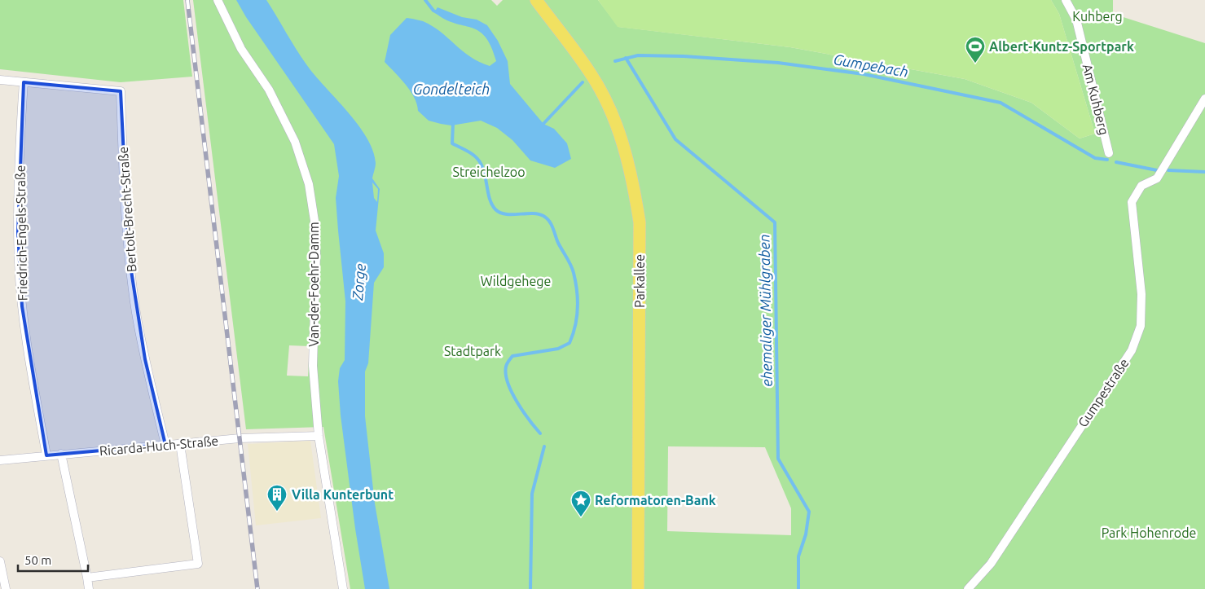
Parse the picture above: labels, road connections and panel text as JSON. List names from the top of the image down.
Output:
{
  "streets": {
    "main road": ["Parkallee"],
    "street": [
      "Am Kuhberg",
      "Bertolt-Brecht-Straße",
      "Friedrich-Engels-Straße",
      "Van-der-Foehr-Damm",
      "Gumpestraße",
      "Ricarda-Huch-Straße"
    ]
  },
  "crossings": [
    ["Bertolt-Brecht-Straße", "Friedrich-Engels-Straße"],
    ["Bertolt-Brecht-Straße", "Ricarda-Huch-Straße"],
    ["Friedrich-Engels-Straße", "Ricarda-Huch-Straße"],
    ["Van-der-Foehr-Damm", "Ricarda-Huch-Straße"]
  ],
  "water": [
    "Gumpebach",
    "Gondelteich",
    "Zorge",
    "ehemaliger Mühlgraben"
  ],
  "parks": [
    "Kuhberg",
    "Streichelzoo",
    "Wildgehege",
    "Stadtpark",
    "Park Hohenrode"
  ],
  "places": {
    "sports": ["Albert-Kuntz-Sportpark"],
    "building": ["Villa Kunterbunt"],
    "place": ["Reformatoren-Bank"]
  },
  "scale_bar": "50 m"
}
